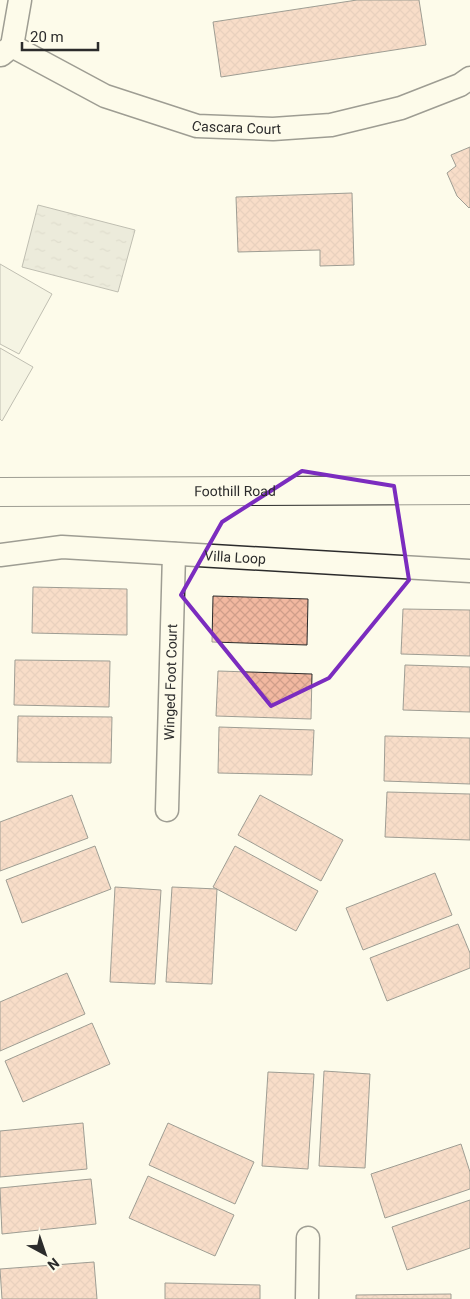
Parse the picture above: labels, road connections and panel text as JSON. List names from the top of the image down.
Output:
{
  "streets": {
    "main road": ["Foothill Road"],
    "street": ["Cascara Court", "Villa Loop", "Winged Foot Court"]
  },
  "crossings": [
    ["Villa Loop", "Winged Foot Court"]
  ],
  "scale_bar": "20 m",
  "north": "bottom right"
}
